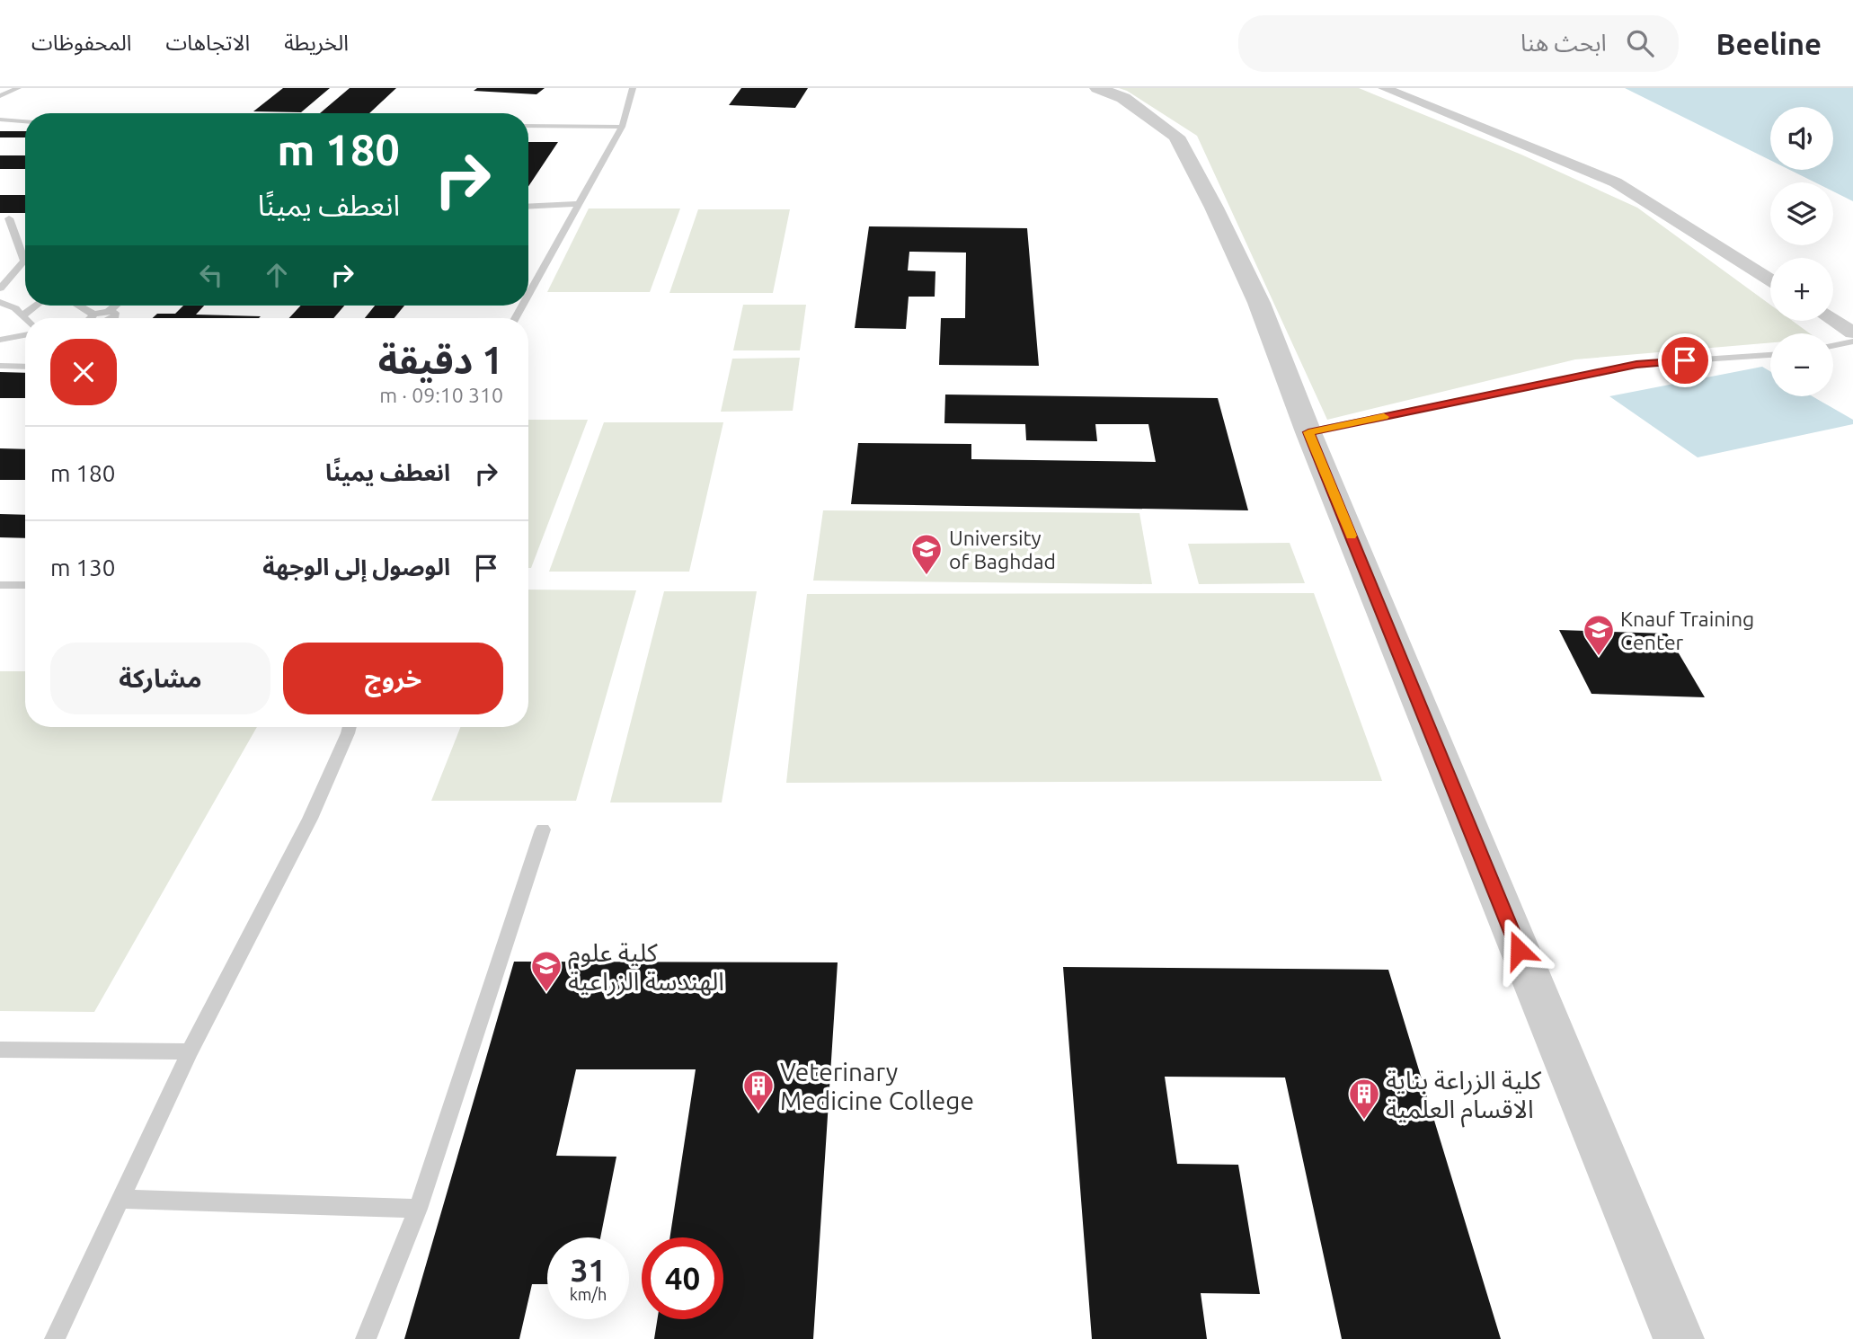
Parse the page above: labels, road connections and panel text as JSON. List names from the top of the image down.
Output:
{
  "places": {
    "school or university": ["University of Baghdad", "Knauf Training Center", "كلية علوم الهندسة الزراعية"],
    "building": ["Veterinary Medicine College", "كلية الزراعة بناية الاقسام العلمية"]
  },
  "page": {
    "header": "Beeline",
    "search": "ابحث هنا",
    "nav": ["الخريطة", "الاتجاهات", "المحفوظات"],
    "map_buttons": ["+", "−"],
    "turn": ["180 m", "انعطف يمينًا"],
    "heading": ["1 دقيقة", "310 m · 09:10"],
    "list": [
      {
        "name": "انعطف يمينًا",
        "value": "180 m"
      },
      {
        "name": "الوصول إلى الوجهة",
        "value": "130 m"
      }
    ],
    "buttons": ["خروج", "مشاركة"],
    "speed": "31 km/h",
    "limit": "40"
  }
}
